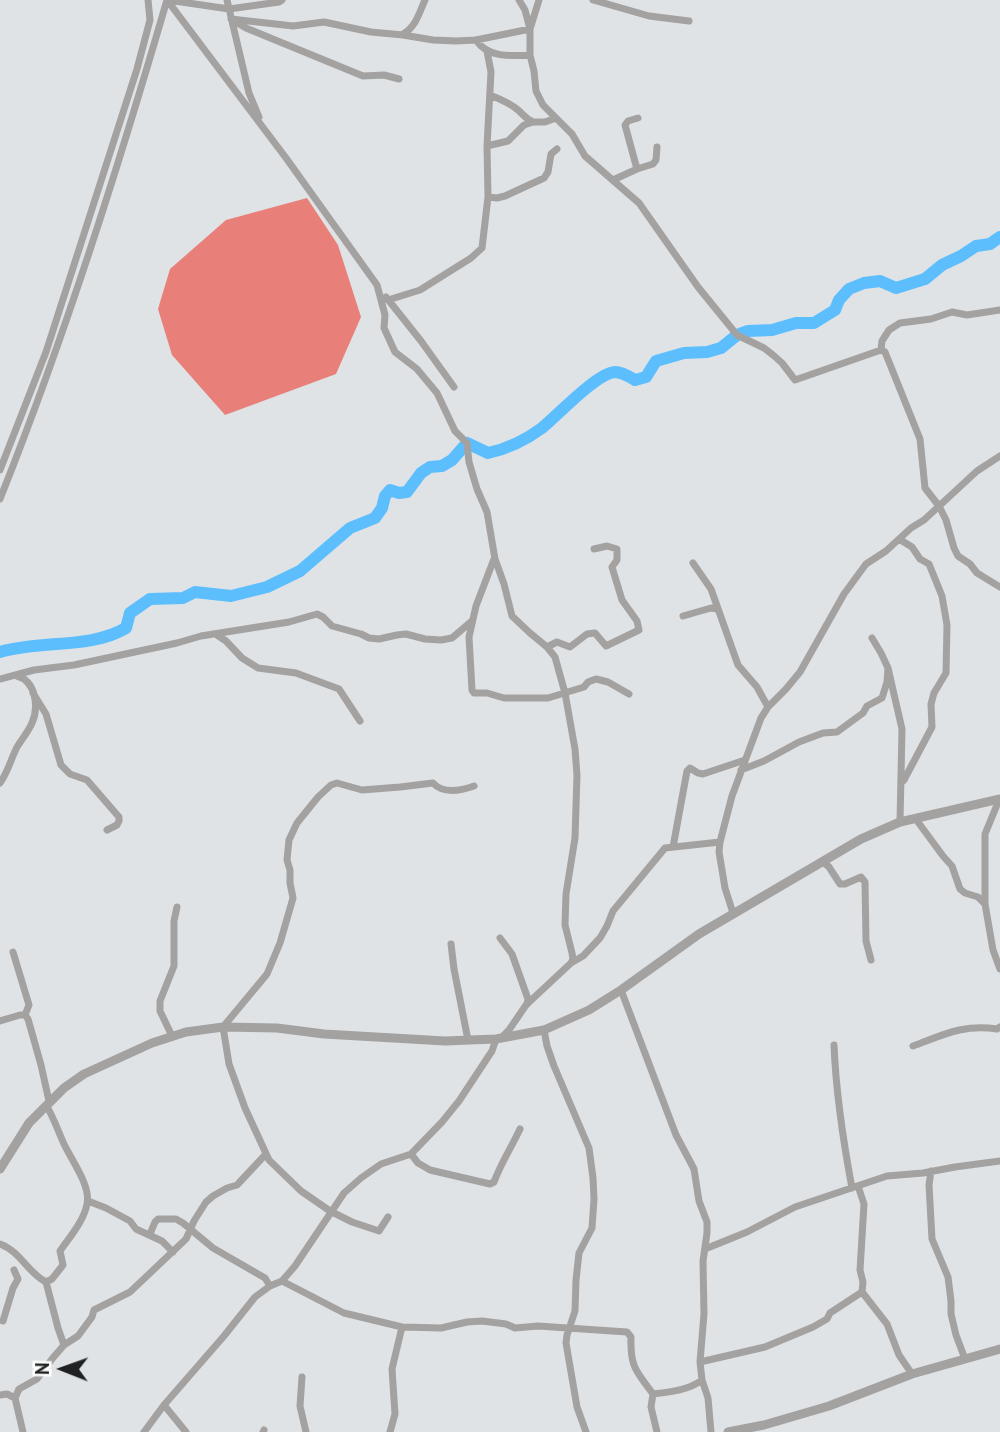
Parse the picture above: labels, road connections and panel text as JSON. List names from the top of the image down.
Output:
{
  "north": "left"
}
